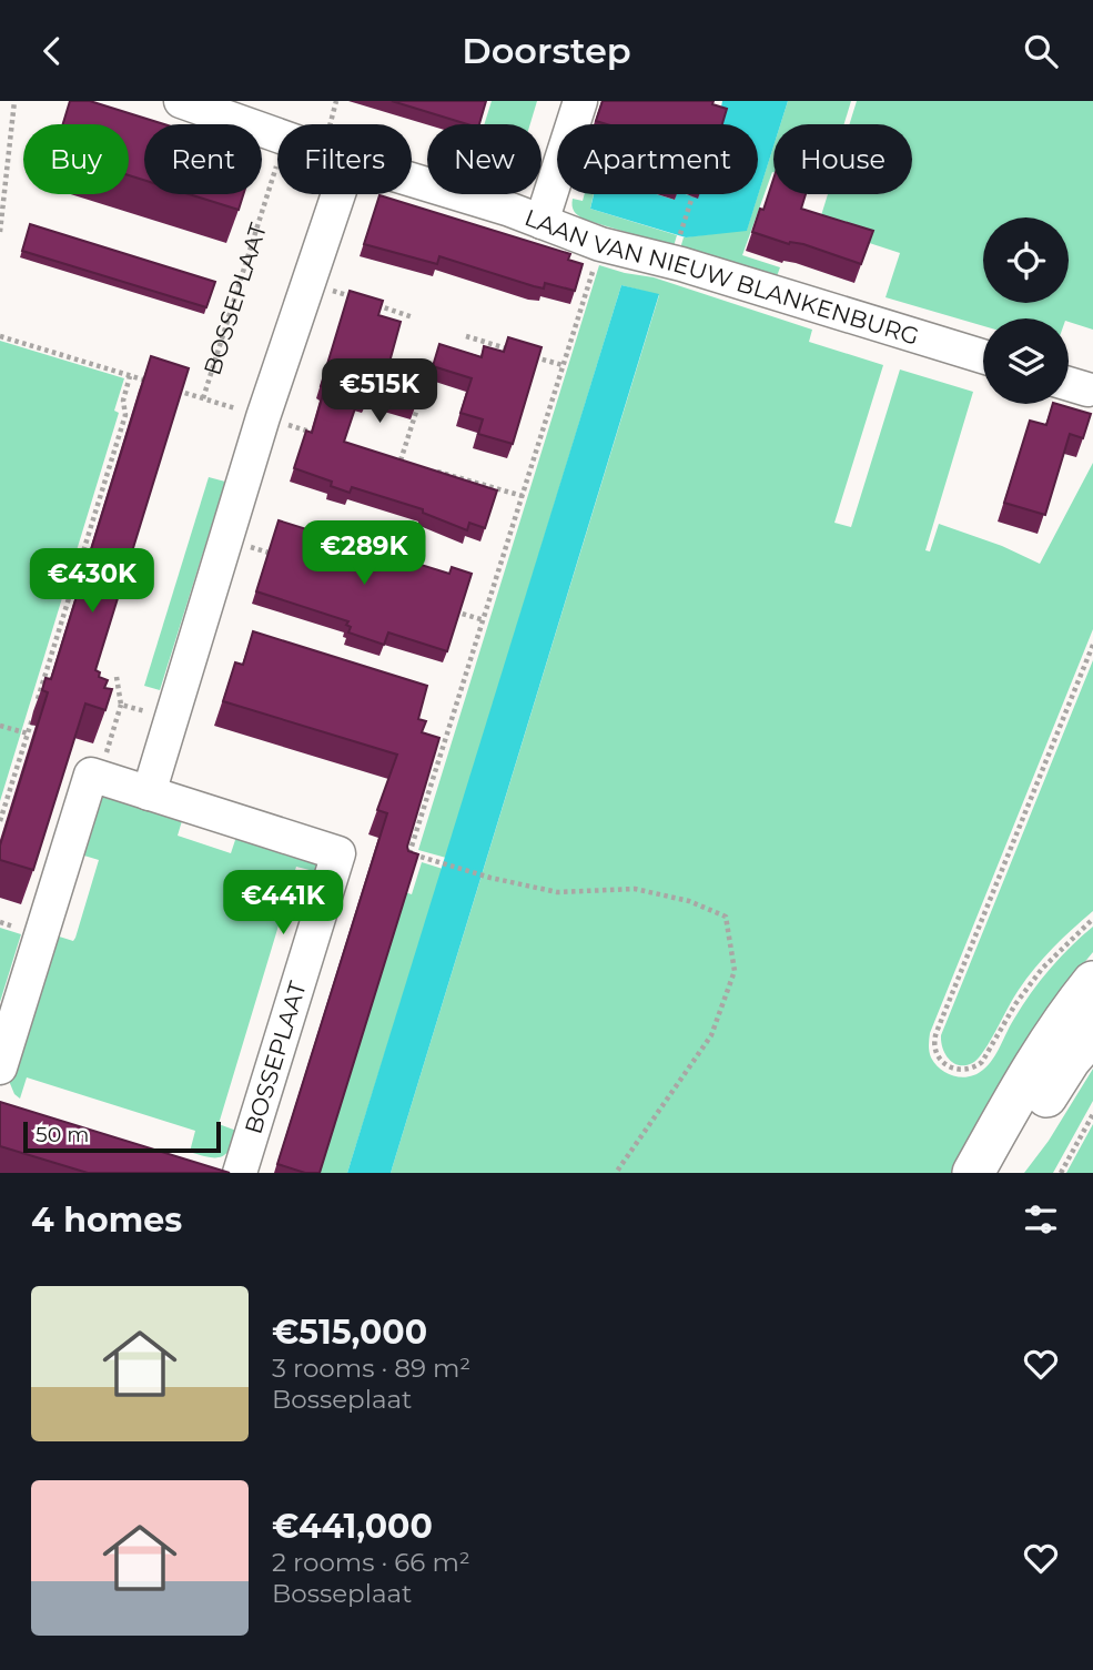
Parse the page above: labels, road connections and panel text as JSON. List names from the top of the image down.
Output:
{
  "streets": {
    "street": ["LAAN VAN NIEUW BLANKENBURG", "BOSSEPLAAT"]
  },
  "scale_bar": "50 m",
  "page": {
    "header": "Doorstep",
    "chip": [
      "Buy",
      "Rent",
      "Filters",
      "New",
      "Apartment",
      "House"
    ],
    "price": [
      "€515K",
      "€289K",
      "€430K",
      "€441K"
    ],
    "scale": "50 m",
    "heading": "4 homes",
    "list": [
      {
        "name": "€515,000",
        "note": "3 rooms · 89 m² · Bosseplaat"
      },
      {
        "name": "€441,000",
        "note": "2 rooms · 66 m² · Bosseplaat"
      }
    ]
  }
}
